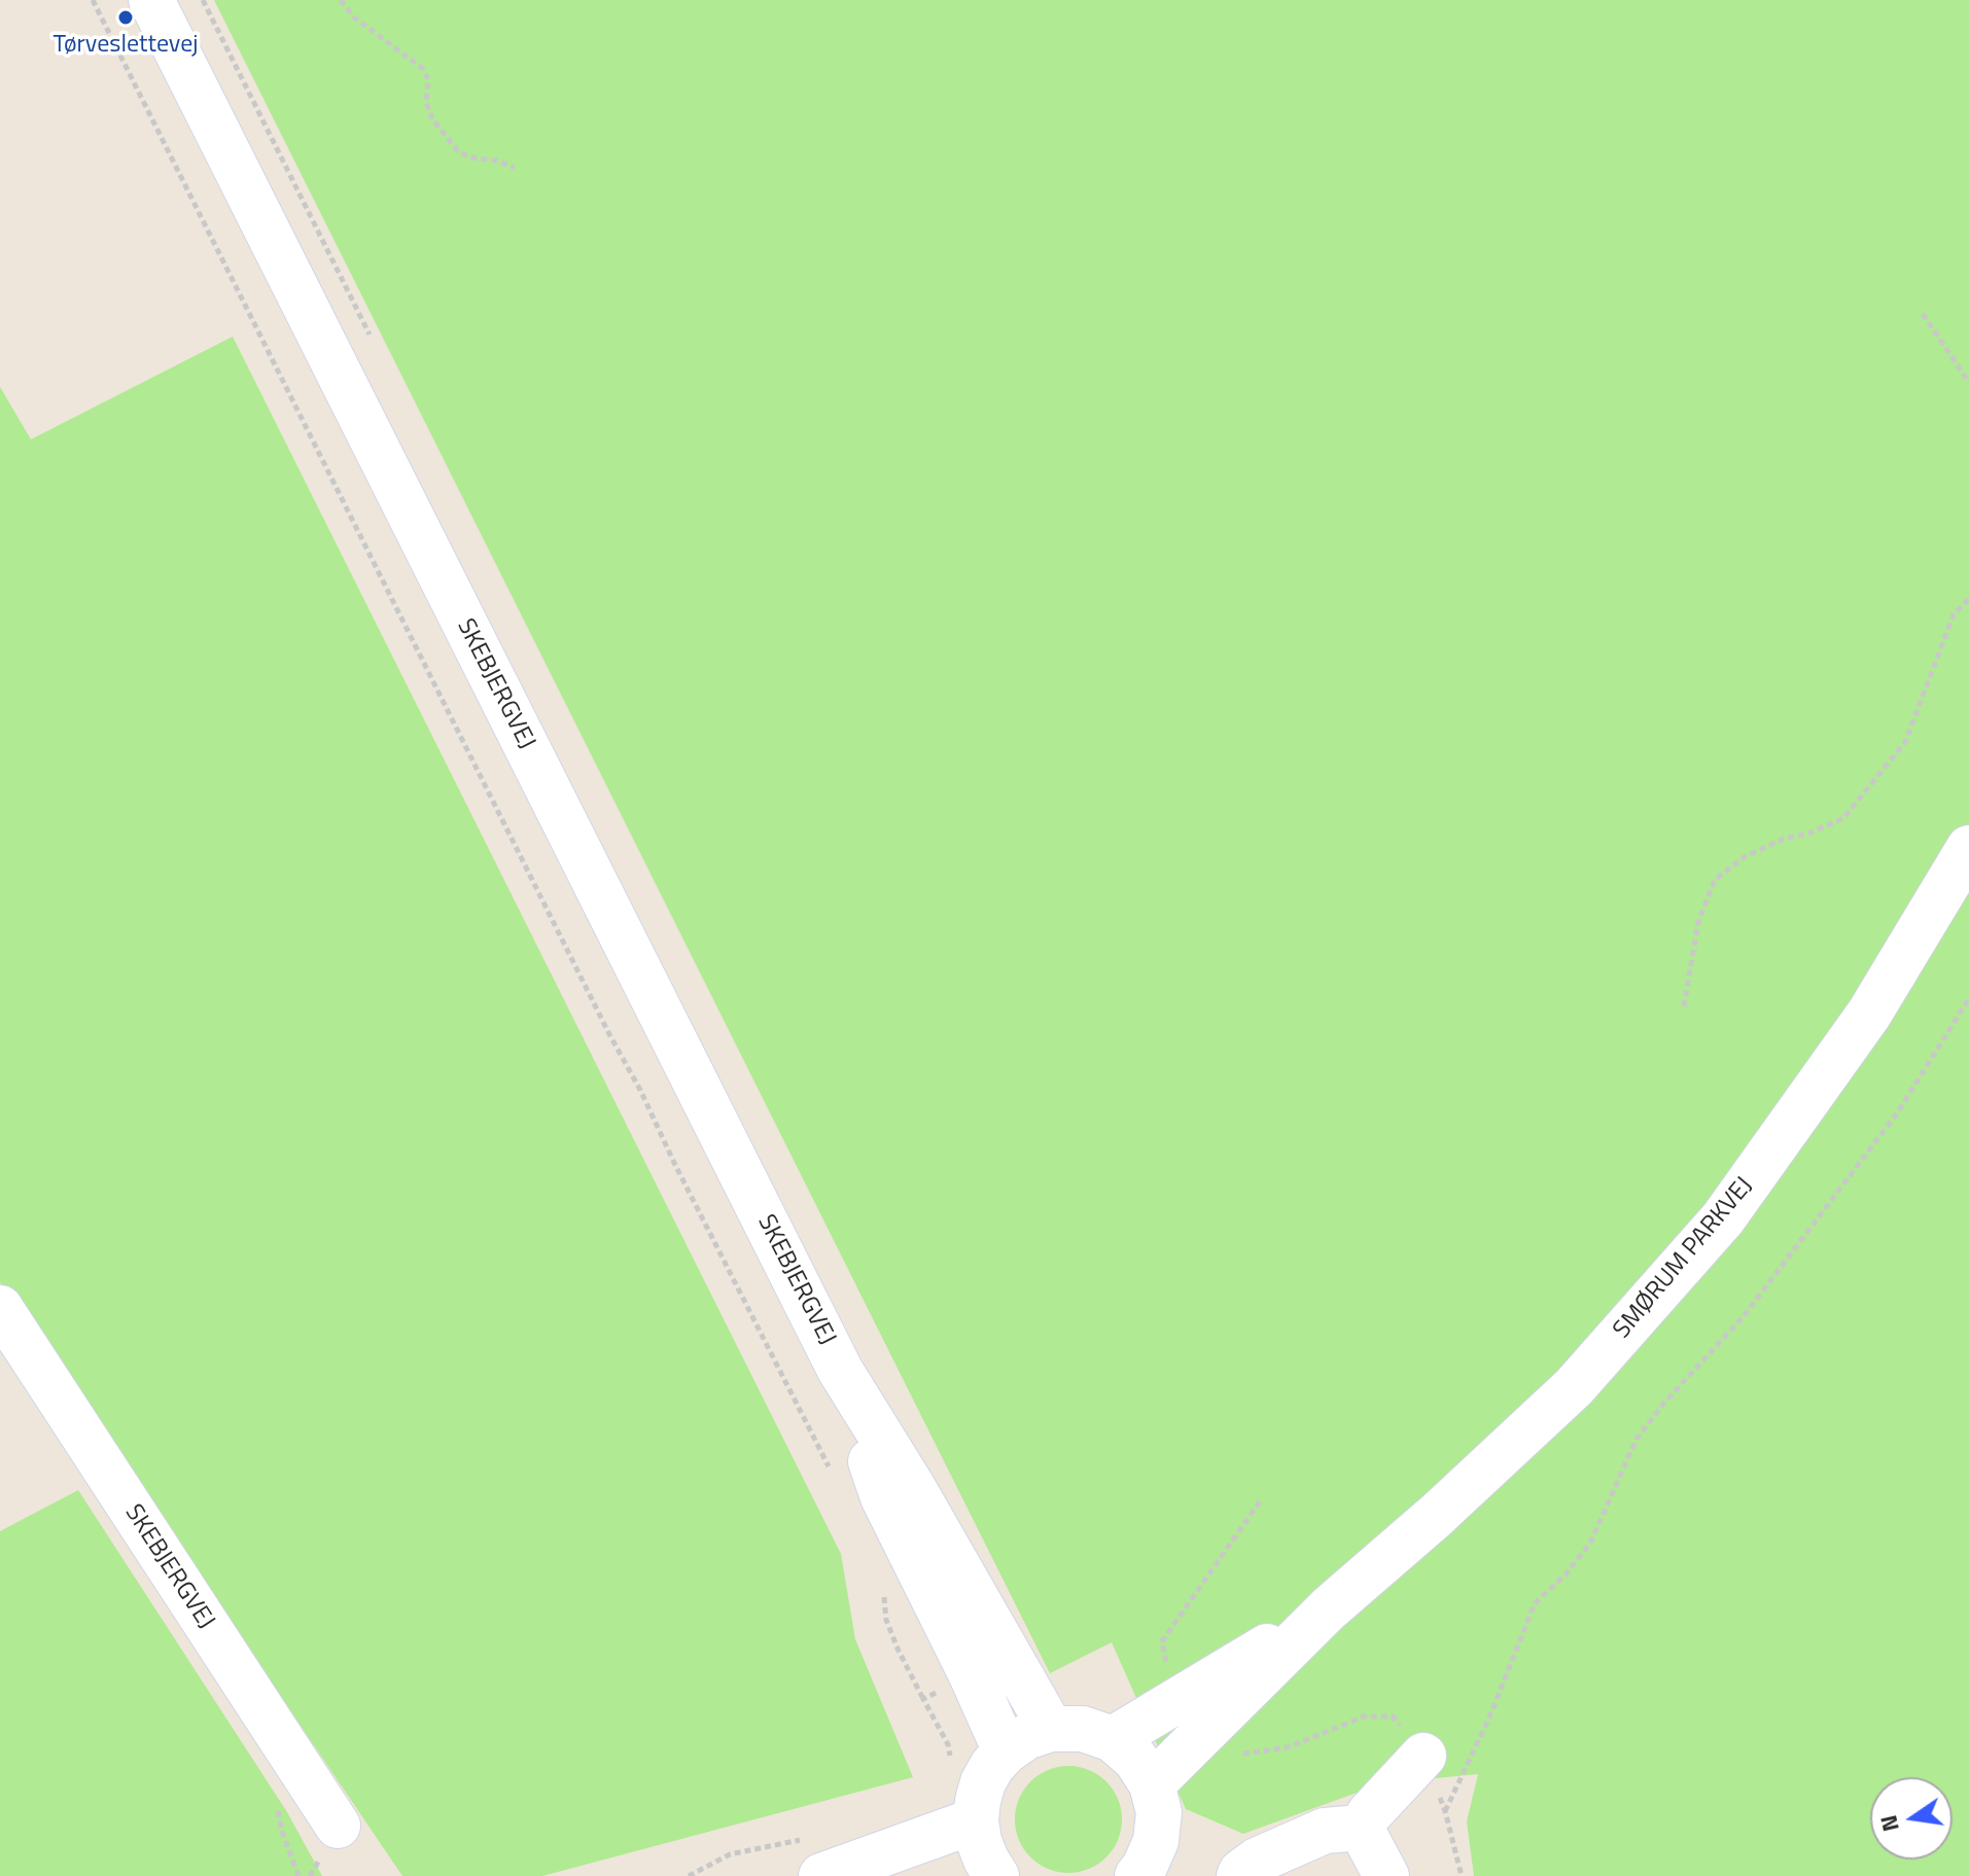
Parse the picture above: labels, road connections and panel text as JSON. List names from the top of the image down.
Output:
{
  "streets": {
    "street": ["SKEBJERGVEJ", "SMØRUM PARKVEJ"]
  },
  "places": ["Tørveslettevej"],
  "north": "left"
}
